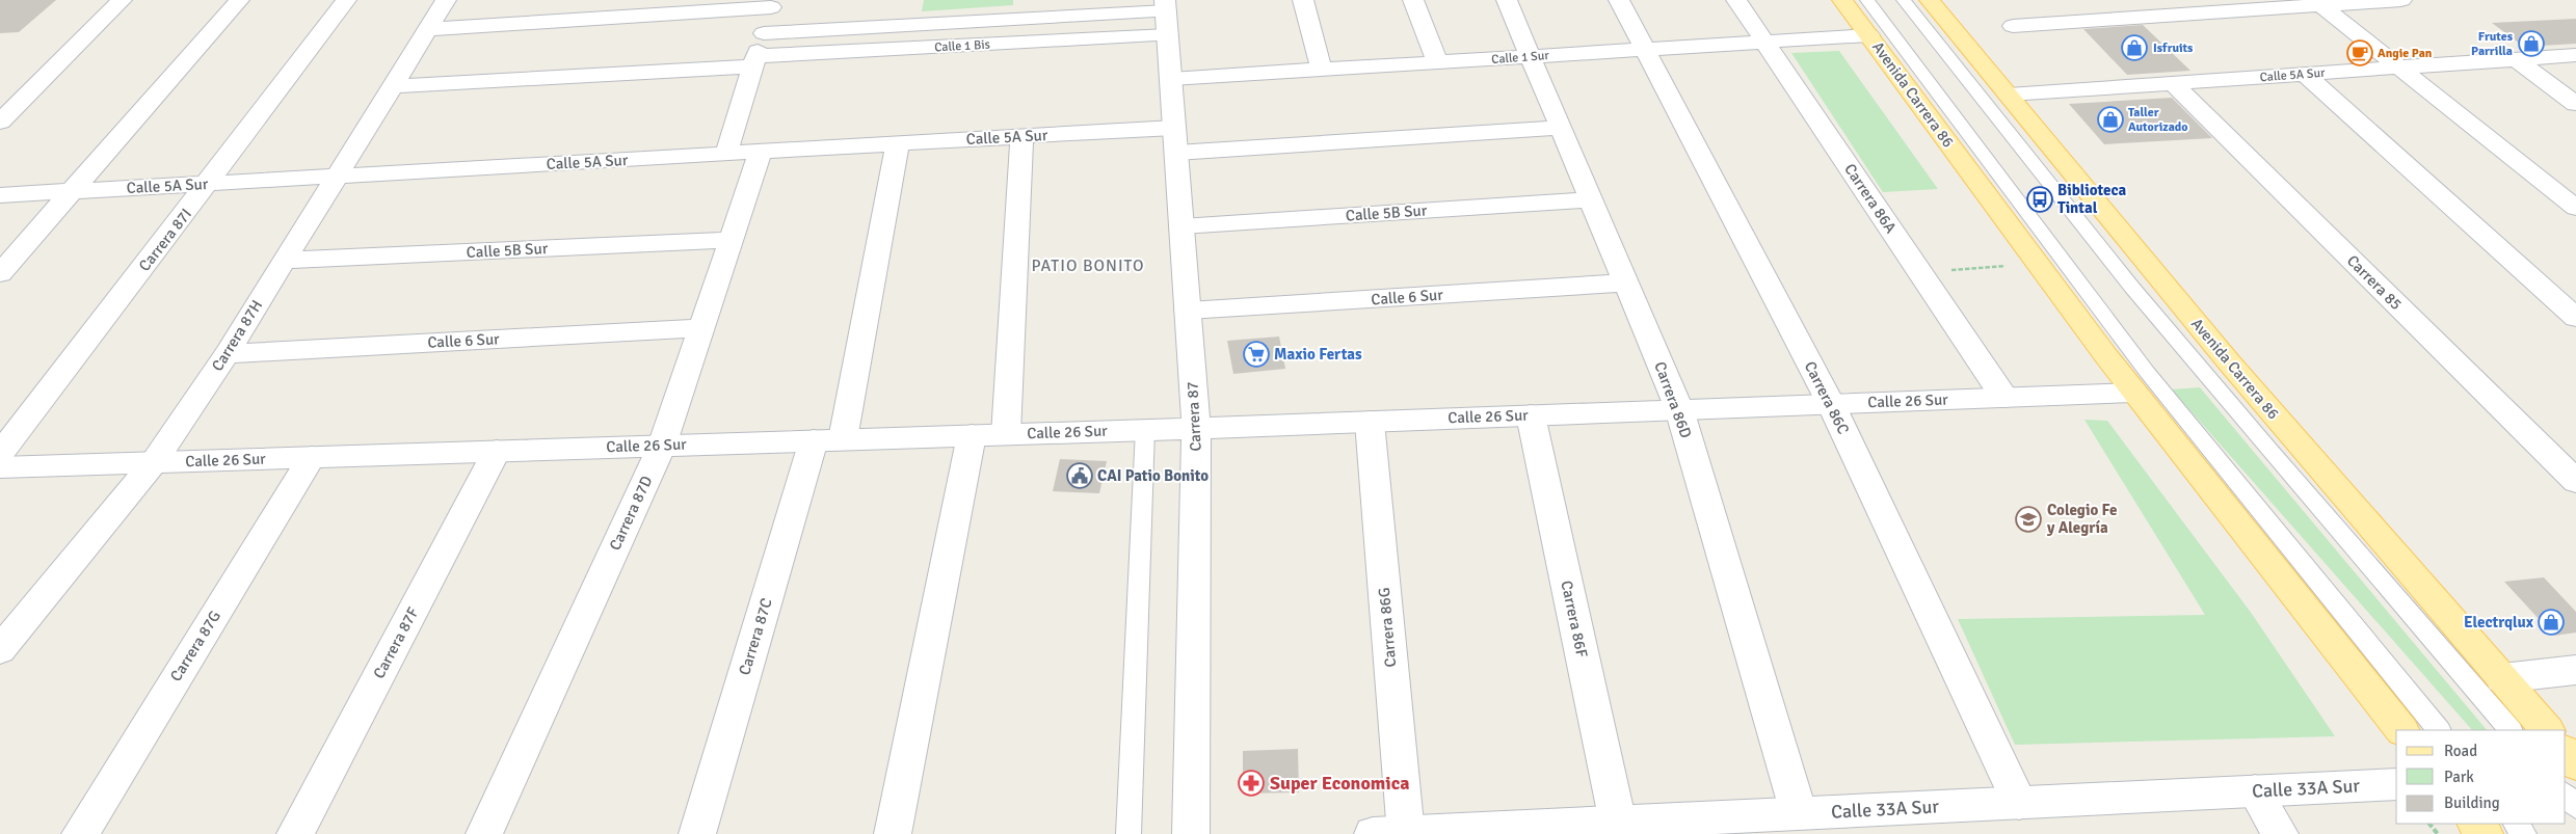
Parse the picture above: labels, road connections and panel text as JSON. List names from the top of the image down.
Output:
{
  "streets": {
    "main road": ["Avenida Carrera 86"],
    "street": [
      "Calle 1 Bis",
      "Calle 1 Sur",
      "Calle 5A Sur",
      "Carrera 86A",
      "Calle 5B Sur",
      "Carrera 87I",
      "Carrera 85",
      "Calle 6 Sur",
      "Carrera 87H",
      "Carrera 86C",
      "Carrera 86D",
      "Calle 26 Sur",
      "Carrera 87",
      "Carrera 87D",
      "Carrera 86F",
      "Carrera 86G",
      "Carrera 87C",
      "Carrera 87F",
      "Carrera 87G",
      "Calle 33A Sur"
    ]
  },
  "crossings": [
    ["Calle 1 Bis", "Carrera 87H"],
    ["Calle 1 Bis", "Carrera 87"],
    ["Calle 1 Sur", "Avenida Carrera 86"],
    ["Calle 1 Sur", "Carrera 86A"],
    ["Calle 1 Sur", "Carrera 86C"],
    ["Calle 1 Sur", "Carrera 86D"],
    ["Calle 1 Sur", "Carrera 87"],
    ["Calle 5A Sur", "Avenida Carrera 86"],
    ["Calle 5A Sur", "Carrera 87I"],
    ["Calle 5A Sur", "Carrera 85"],
    ["Calle 5A Sur", "Carrera 87H"],
    ["Calle 5A Sur", "Carrera 86D"],
    ["Calle 5A Sur", "Carrera 87"],
    ["Calle 5A Sur", "Carrera 87D"],
    ["Calle 5A Sur", "Carrera 87C"],
    ["Avenida Carrera 86", "Calle 26 Sur"],
    ["Carrera 86A", "Calle 26 Sur"],
    ["Calle 5B Sur", "Carrera 87H"],
    ["Calle 5B Sur", "Carrera 86D"],
    ["Calle 5B Sur", "Carrera 87"],
    ["Calle 5B Sur", "Carrera 87D"],
    ["Calle 6 Sur", "Carrera 87H"],
    ["Calle 6 Sur", "Carrera 86D"],
    ["Calle 6 Sur", "Carrera 87"],
    ["Calle 6 Sur", "Carrera 87D"],
    ["Carrera 87H", "Calle 26 Sur"],
    ["Carrera 86C", "Calle 26 Sur"],
    ["Carrera 86C", "Calle 33A Sur"],
    ["Carrera 86D", "Calle 26 Sur"],
    ["Carrera 86D", "Calle 33A Sur"],
    ["Calle 26 Sur", "Carrera 87"],
    ["Calle 26 Sur", "Carrera 87D"],
    ["Calle 26 Sur", "Carrera 86F"],
    ["Calle 26 Sur", "Carrera 86G"],
    ["Calle 26 Sur", "Carrera 87C"],
    ["Calle 26 Sur", "Carrera 87F"],
    ["Calle 26 Sur", "Carrera 87G"],
    ["Carrera 86F", "Calle 33A Sur"],
    ["Carrera 86G", "Calle 33A Sur"]
  ],
  "districts": ["PATIO BONITO"],
  "places": {
    "shop": [
      "Frutes Parrilla",
      "Isfruits",
      "Taller Autorizado",
      "Electrqlux"
    ],
    "cafe": ["Angie Pan"],
    "bus stop": ["Biblioteca Tintal"],
    "supermarket": ["Maxio Fertas"],
    "public building": ["CAI Patio Bonito"],
    "school or university": ["Colegio Fe y Alegría"],
    "pharmacy": ["Super Economica"]
  },
  "legend": ["Road", "Park", "Building"]
}
